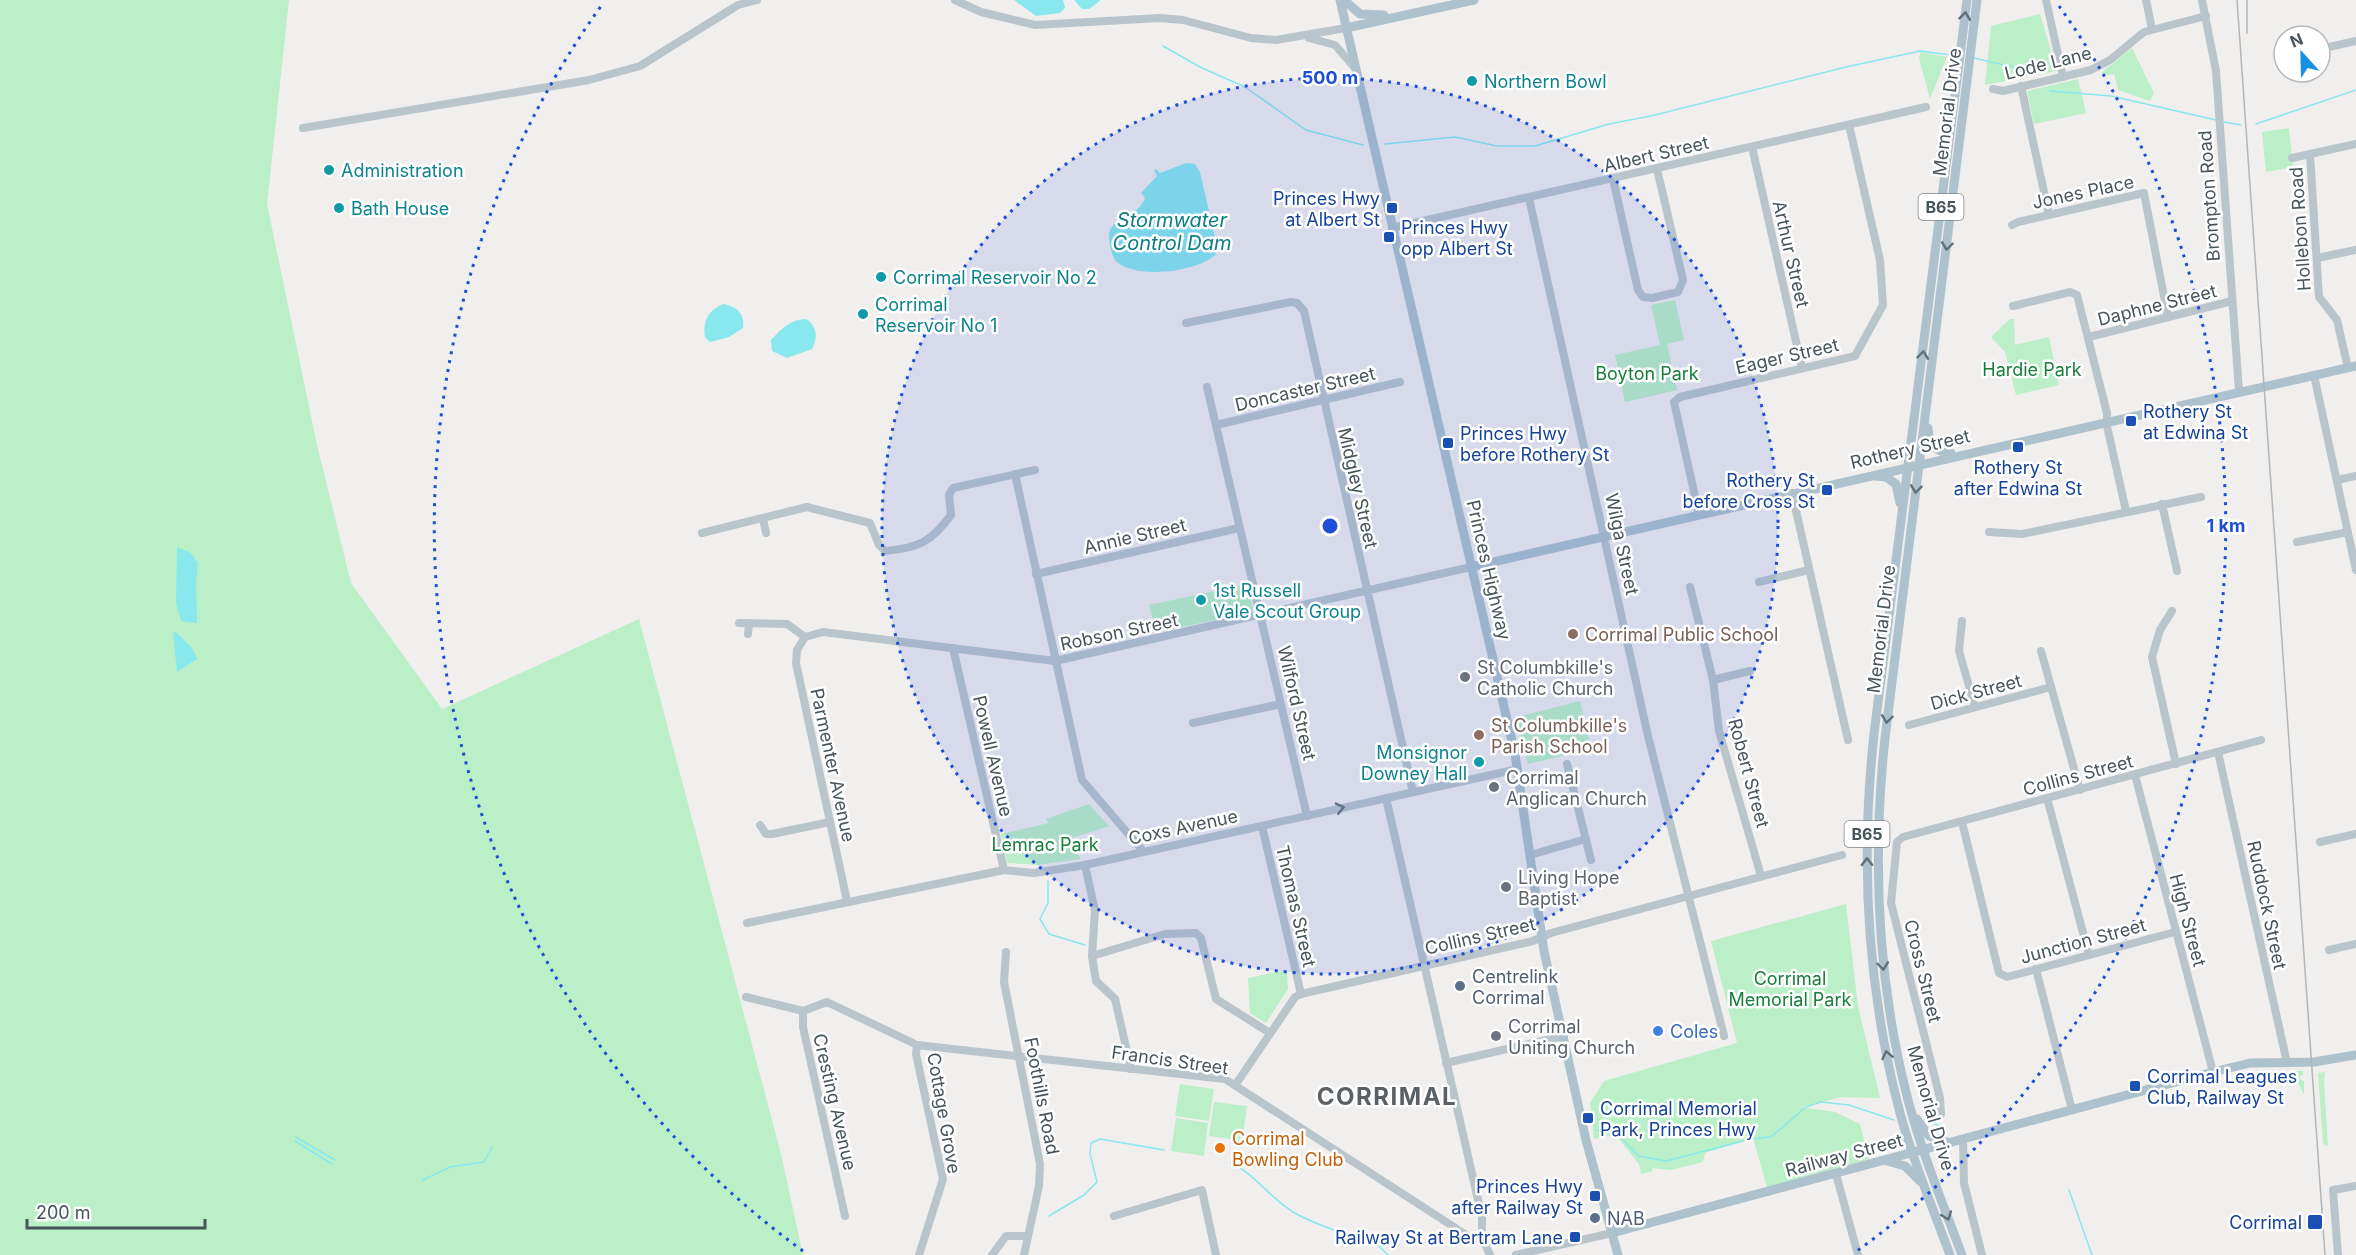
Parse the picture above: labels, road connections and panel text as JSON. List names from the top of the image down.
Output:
{
  "streets": {
    "main road": [
      "Memorial Drive",
      "B65",
      "Rothery Street",
      "Princes Highway",
      "Railway Street"
    ],
    "street": [
      "Lode Lane",
      "Albert Street",
      "Jones Place",
      "Brompton Road",
      "Hollebon Road",
      "Arthur Street",
      "Daphne Street",
      "Eager Street",
      "Doncaster Street",
      "Midgley Street",
      "Annie Street",
      "Wilga Street",
      "Robson Street",
      "Dick Street",
      "Wilford Street",
      "Powell Avenue",
      "Parmenter Avenue",
      "Robert Street",
      "Collins Street",
      "Coxs Avenue",
      "Ruddock Street",
      "Thomas Street",
      "High Street",
      "Junction Street",
      "Cross Street",
      "Francis Street",
      "Foothills Road",
      "Cresting Avenue",
      "Cottage Grove"
    ]
  },
  "crossings": [
    ["Lode Lane", "Brompton Road"],
    ["Memorial Drive", "Rothery Street"],
    ["Memorial Drive", "Railway Street"],
    ["Albert Street", "Arthur Street"],
    ["Albert Street", "Eager Street"],
    ["Albert Street", "Wilga Street"],
    ["Albert Street", "Princes Highway"],
    ["Jones Place", "Daphne Street"],
    ["Brompton Road", "Daphne Street"],
    ["Brompton Road", "Rothery Street"],
    ["Hollebon Road", "Rothery Street"],
    ["Arthur Street", "Eager Street"],
    ["Eager Street", "Rothery Street"],
    ["Doncaster Street", "Midgley Street"],
    ["Doncaster Street", "Wilford Street"],
    ["Rothery Street", "Wilga Street"],
    ["Rothery Street", "Princes Highway"],
    ["Rothery Street", "Robson Street"],
    ["Midgley Street", "Robson Street"],
    ["Midgley Street", "Coxs Avenue"],
    ["Annie Street", "Wilford Street"],
    ["Wilga Street", "Collins Street"],
    ["Princes Highway", "Robson Street"],
    ["Princes Highway", "Collins Street"],
    ["Princes Highway", "Coxs Avenue"],
    ["Princes Highway", "Railway Street"],
    ["Robson Street", "Wilford Street"],
    ["Robson Street", "Powell Avenue"],
    ["Robson Street", "Parmenter Avenue"],
    ["Wilford Street", "Coxs Avenue"],
    ["Powell Avenue", "Coxs Avenue"],
    ["Parmenter Avenue", "Coxs Avenue"],
    ["Robert Street", "Collins Street"],
    ["Collins Street", "Ruddock Street"],
    ["Collins Street", "Thomas Street"],
    ["Collins Street", "High Street"],
    ["Collins Street", "Junction Street"],
    ["Collins Street", "Cross Street"],
    ["Coxs Avenue", "Thomas Street"],
    ["Ruddock Street", "Railway Street"],
    ["High Street", "Junction Street"],
    ["High Street", "Railway Street"],
    ["Francis Street", "Foothills Road"],
    ["Francis Street", "Cresting Avenue"],
    ["Francis Street", "Cottage Grove"],
    ["Cresting Avenue", "Cottage Grove"]
  ],
  "districts": ["CORRIMAL"],
  "water": ["Stormwater Control Dam"],
  "parks": [
    "Hardie Park",
    "Boyton Park",
    "Lemrac Park",
    "Corrimal Memorial Park"
  ],
  "places": {
    "other": [
      "Northern Bowl",
      "Administration",
      "Bath House",
      "Corrimal Reservoir No 2",
      "Corrimal Reservoir No 1",
      "1st Russell Vale Scout Group",
      "Corrimal Public School",
      "St Columbkille's Catholic Church",
      "St Columbkille's Parish School",
      "Monsignor Downey Hall",
      "Corrimal Anglican Church",
      "Living Hope Baptist",
      "Centrelink Corrimal",
      "Coles",
      "Corrimal Uniting Church",
      "Corrimal Bowling Club",
      "NAB"
    ],
    "transit": [
      "Princes Hwy at Albert St",
      "Princes Hwy opp Albert St",
      "Rothery St at Edwina St",
      "Princes Hwy before Rothery St",
      "Rothery St after Edwina St",
      "Rothery St before Cross St",
      "Corrimal Leagues Club, Railway St",
      "Corrimal Memorial Park, Princes Hwy",
      "Princes Hwy after Railway St",
      "Corrimal",
      "Railway St at Bertram Lane"
    ]
  },
  "scale_bar": "200 m",
  "north": "top",
  "rings": ["500 m", "1 km"]
}
